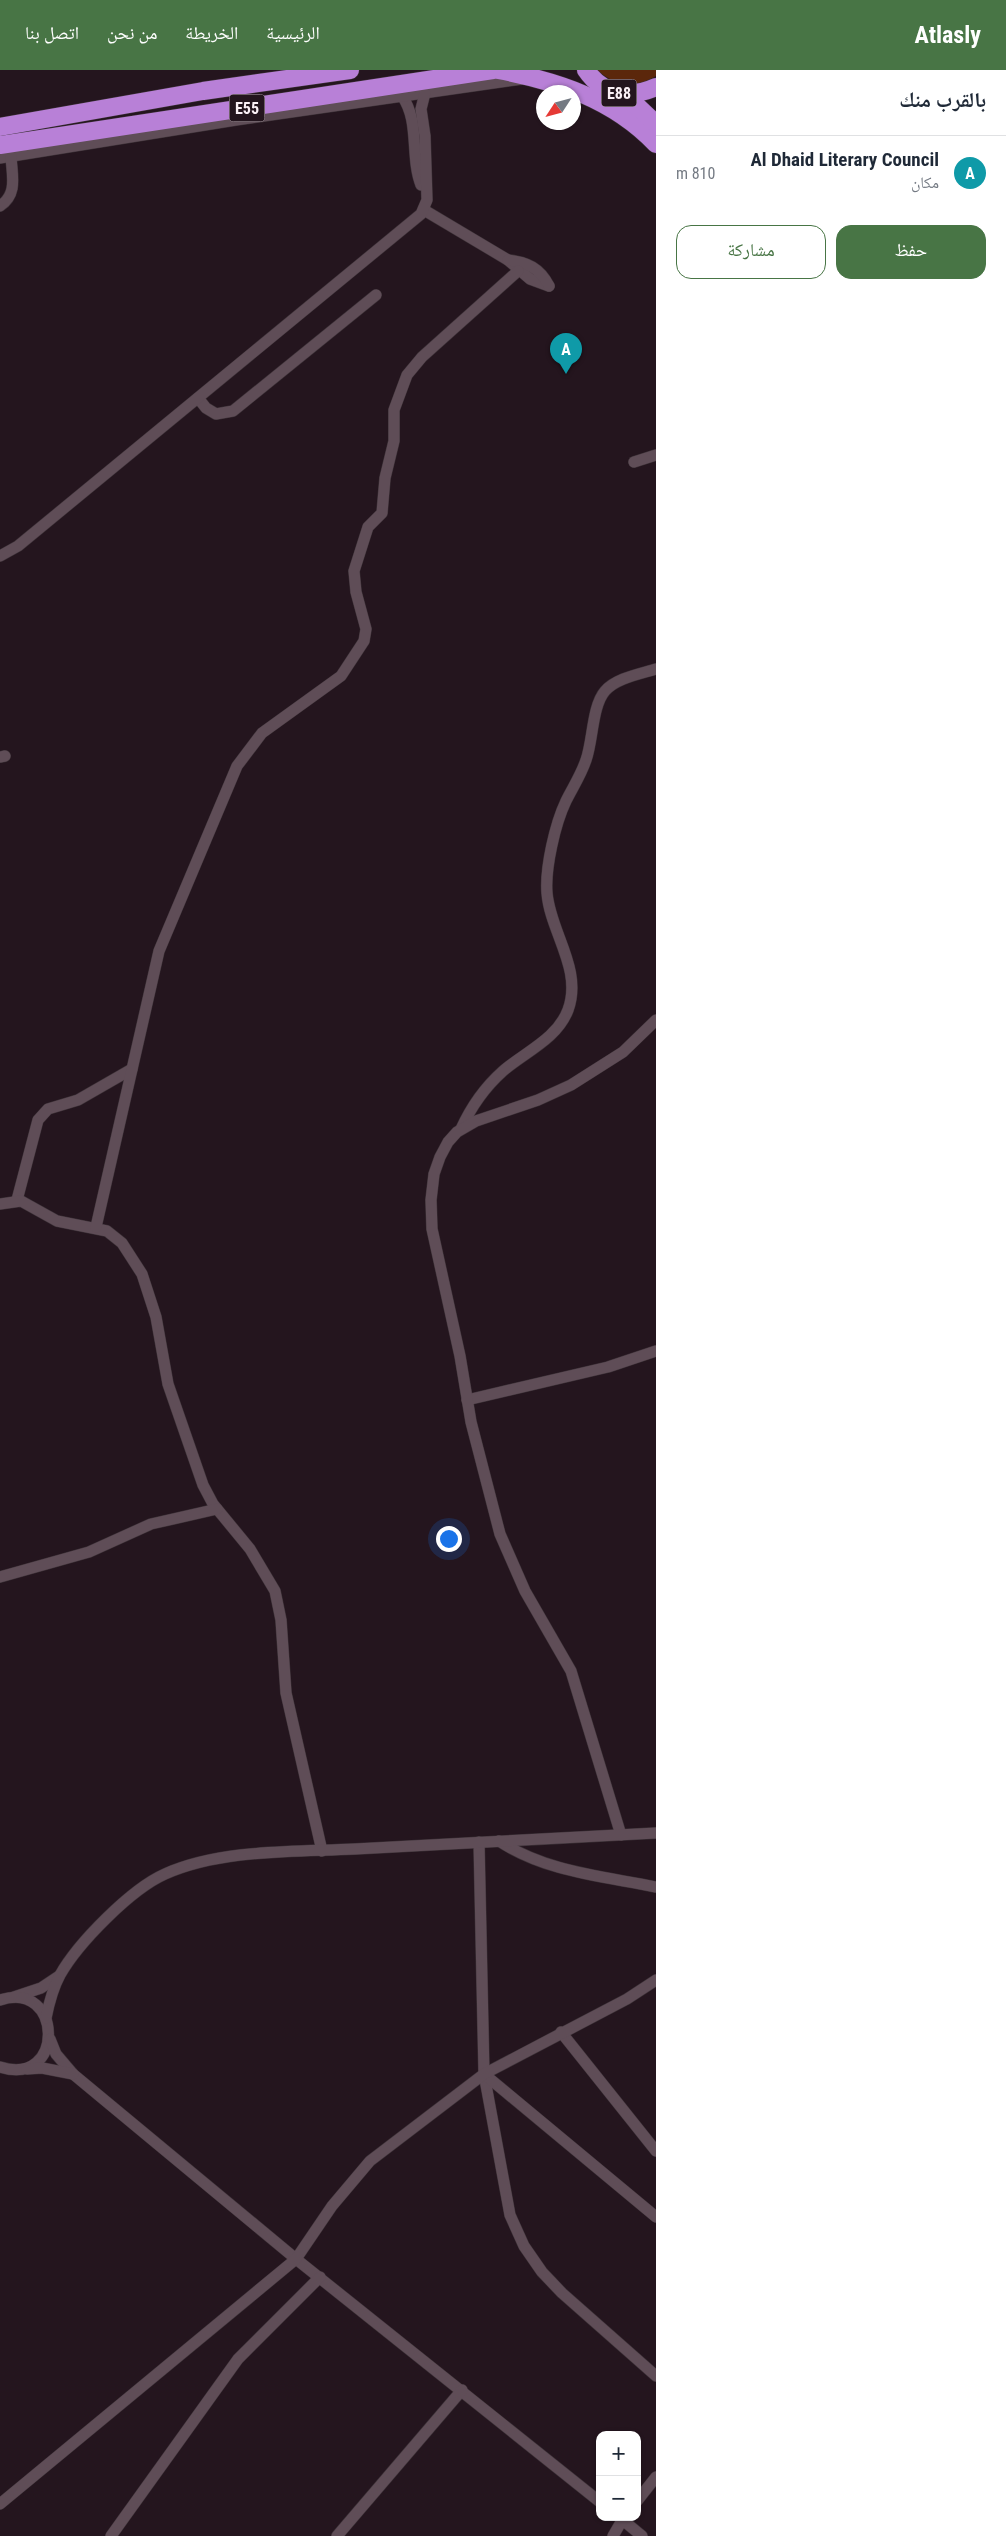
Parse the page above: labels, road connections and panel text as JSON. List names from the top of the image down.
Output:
{
  "streets": {
    "highway": ["E88", "E55"]
  },
  "north": "bottom left",
  "page": {
    "header": "Atlasly",
    "nav": [
      "الرئيسية",
      "الخريطة",
      "من نحن",
      "اتصل بنا"
    ],
    "heading": "بالقرب منك",
    "list": [
      {
        "mark": "A",
        "name": "Al Dhaid Literary Council",
        "note": "مكان",
        "value": "810 m"
      }
    ],
    "buttons": ["حفظ", "مشاركة"],
    "pins": "A",
    "map_buttons": ["+", "−"]
  }
}
